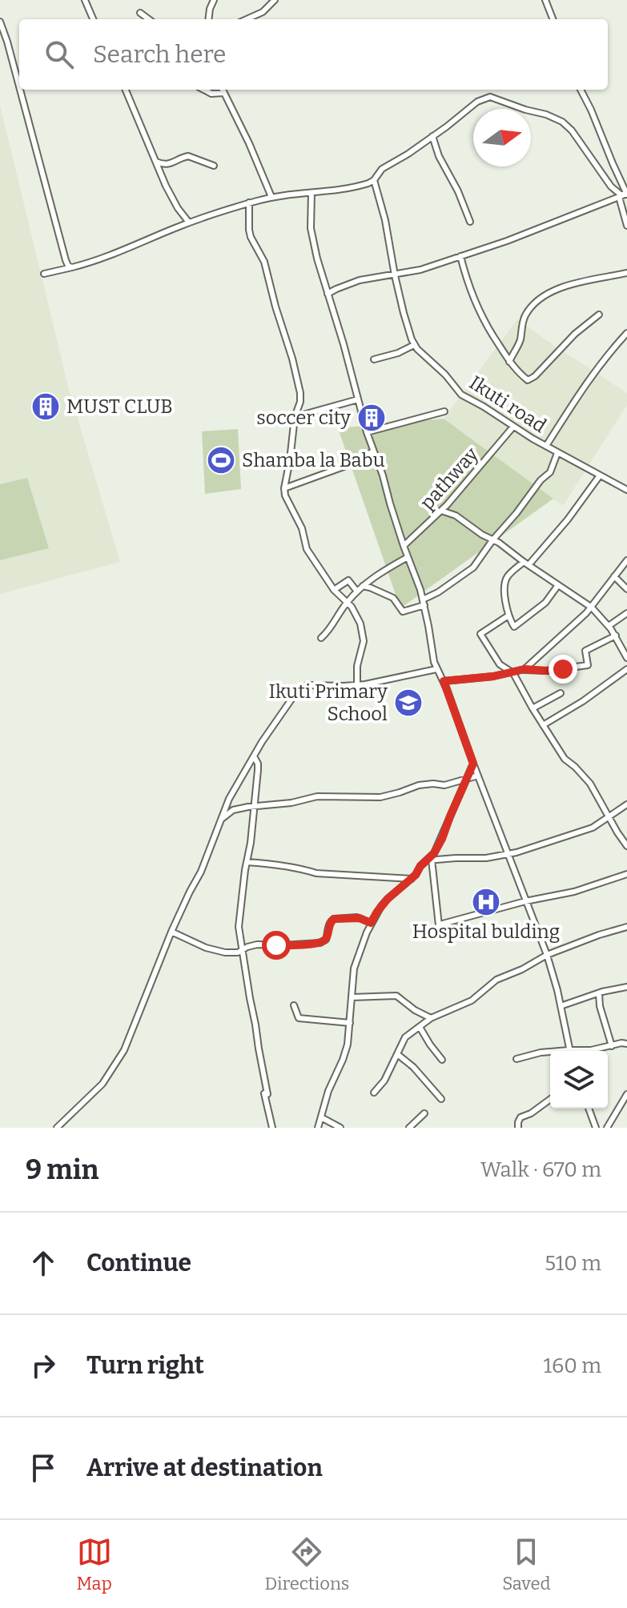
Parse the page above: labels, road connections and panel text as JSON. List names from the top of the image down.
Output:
{
  "streets": {
    "street": ["Ikuti road", "pathway"]
  },
  "crossings": [
    ["Ikuti road", "pathway"]
  ],
  "places": {
    "building": ["MUST CLUB", "soccer city"],
    "sports": ["Shamba la Babu"],
    "school or university": ["Ikuti Primary School"],
    "hospital": ["Hospital bulding"]
  },
  "north": "right",
  "page": {
    "search": "Search here",
    "heading": ["9 min", "Walk · 670 m"],
    "list": [
      ["Continue", "510 m"],
      ["Turn right", "160 m"],
      "Arrive at destination"
    ],
    "nav": ["Map", "Directions", "Saved"]
  }
}
